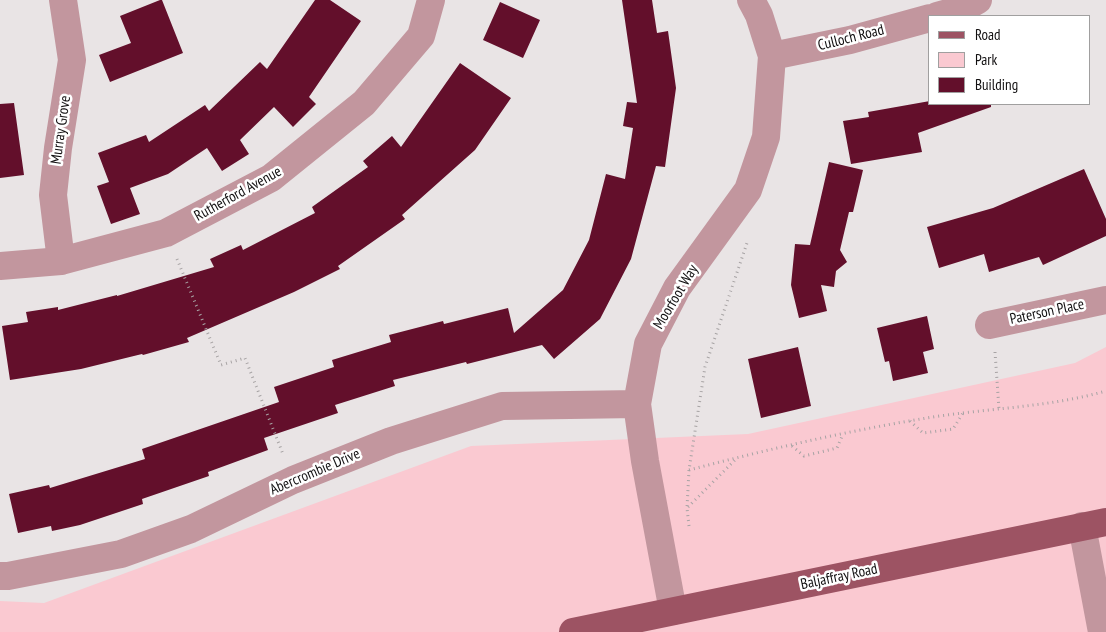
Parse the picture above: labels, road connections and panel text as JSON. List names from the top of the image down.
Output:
{
  "streets": {
    "main road": ["Baljaffray Road"],
    "street": [
      "Culloch Road",
      "Murray Grove",
      "Rutherford Avenue",
      "Moorfoot Way",
      "Paterson Place",
      "Abercrombie Drive"
    ]
  },
  "crossings": [
    ["Culloch Road", "Moorfoot Way"],
    ["Murray Grove", "Rutherford Avenue"],
    ["Moorfoot Way", "Abercrombie Drive"],
    ["Moorfoot Way", "Baljaffray Road"]
  ],
  "legend": ["Road", "Park", "Building"]
}
